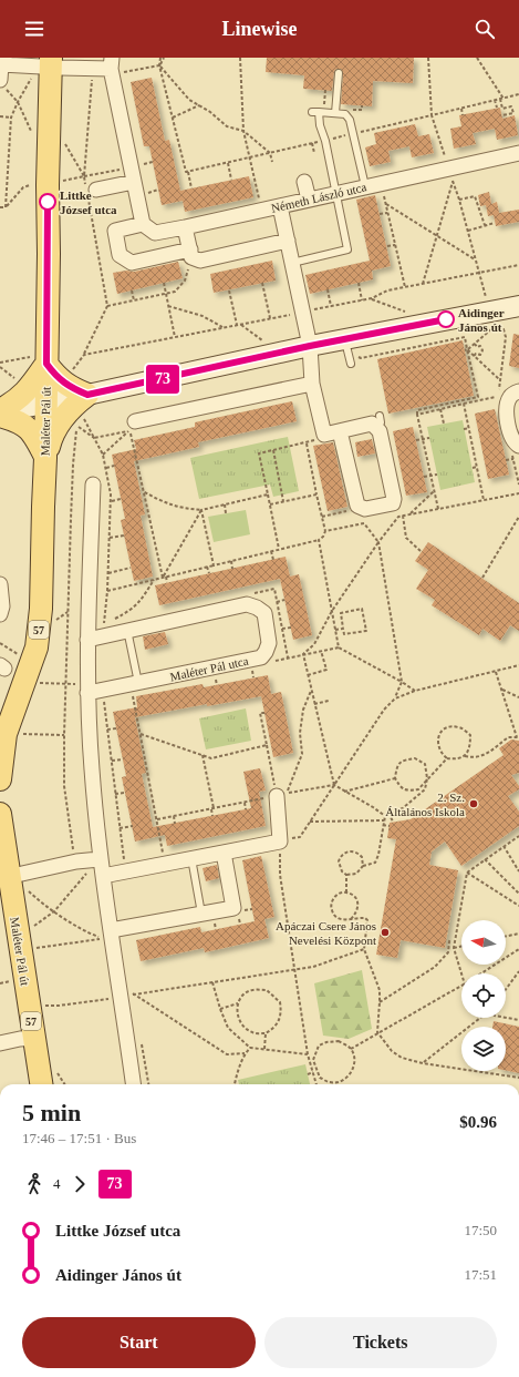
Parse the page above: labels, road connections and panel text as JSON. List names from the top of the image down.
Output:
{
  "streets": {
    "main road": ["Maléter Pál út", "57"],
    "street": ["Németh László utca", "Maléter Pál utca"]
  },
  "places": [
    "Littke József utca",
    "Aidinger János út",
    "2. Sz. Általános Iskola",
    "Apáczai Csere János Nevelési Központ"
  ],
  "lines": ["bus line 73"],
  "north": "left",
  "page": {
    "header": "Linewise",
    "on_map": "73",
    "heading": ["5 min", "17:46 – 17:51 · Bus", "$0.96"],
    "legs": ["4", "73"],
    "list": [
      {
        "name": "Littke József utca",
        "value": "17:50"
      },
      {
        "name": "Aidinger János út",
        "value": "17:51"
      }
    ],
    "buttons": ["Start", "Tickets"]
  }
}
